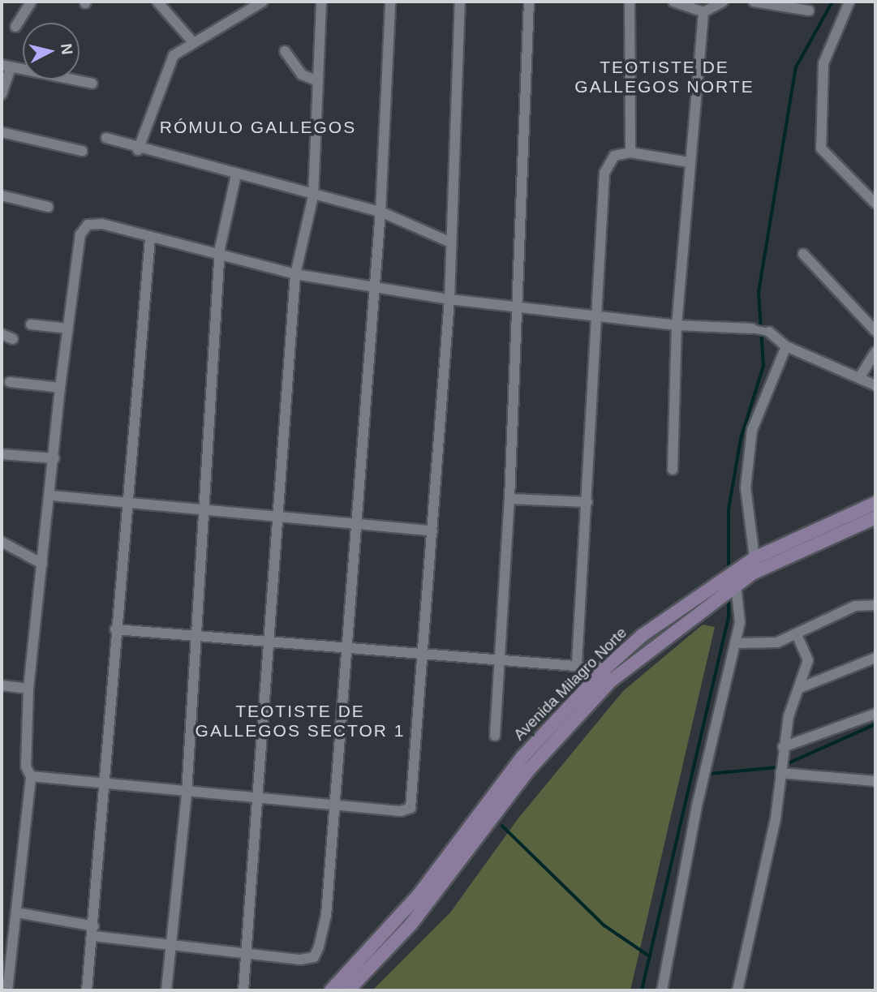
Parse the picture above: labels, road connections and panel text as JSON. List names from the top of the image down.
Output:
{
  "streets": {
    "main road": ["Avenida Milagro Norte"]
  },
  "districts": ["TEOTISTE DE GALLEGOS NORTE", "RÓMULO GALLEGOS", "TEOTISTE DE GALLEGOS SECTOR 1"],
  "north": "right"
}
